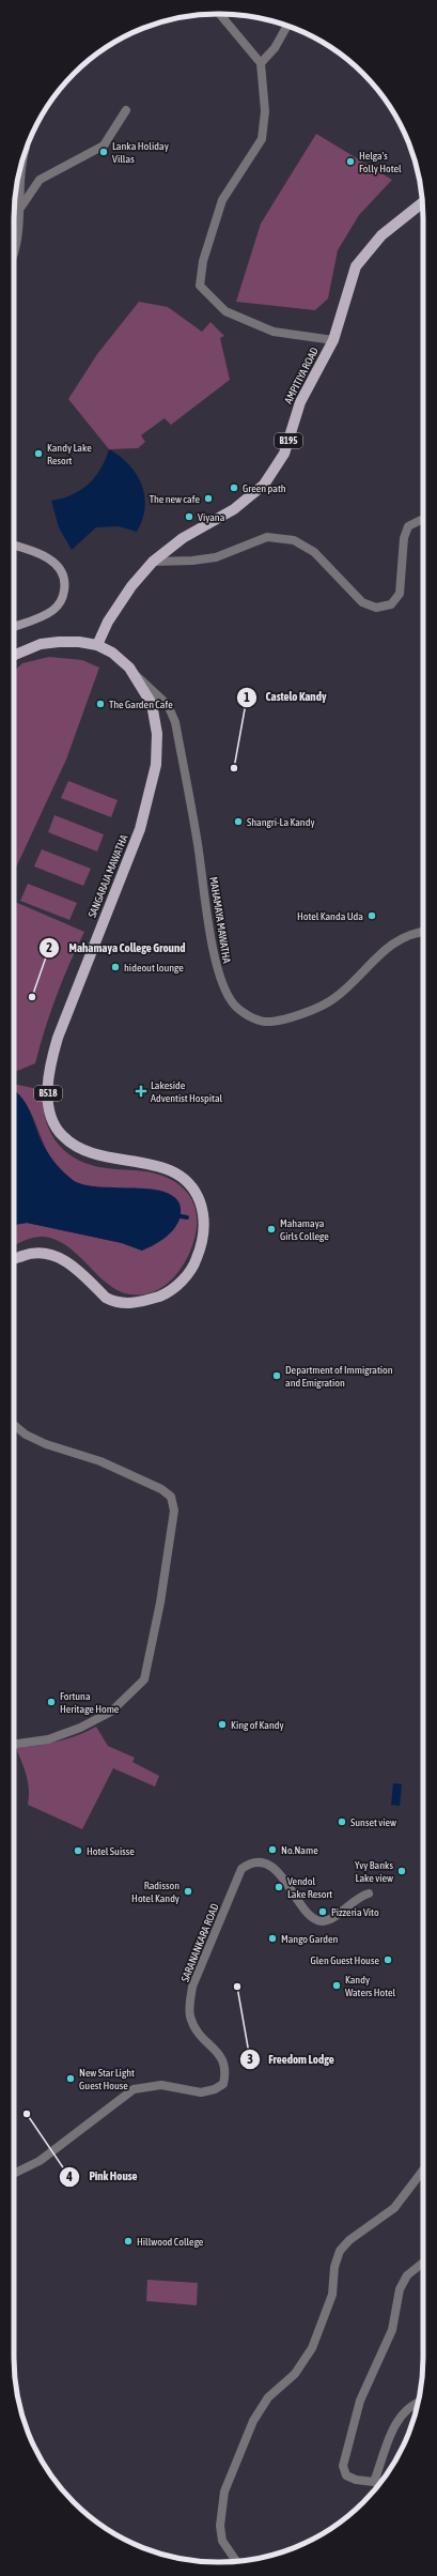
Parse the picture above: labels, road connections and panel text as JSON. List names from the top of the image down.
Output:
{
  "streets": {
    "main road": [
      "AMPITIYA ROAD",
      "B195",
      "SANGARAJA MAWATHA",
      "B518"
    ],
    "street": ["MAHAMAYA MAWATHA", "SARANANKARA ROAD"]
  },
  "crossings": [
    ["AMPITIYA ROAD", "SANGARAJA MAWATHA"],
    ["SANGARAJA MAWATHA", "MAHAMAYA MAWATHA"]
  ],
  "places": {
    "other": [
      "Lanka Holiday Villas",
      "Helga's Folly Hotel",
      "Kandy Lake Resort",
      "Green path",
      "The new cafe",
      "Viyana",
      "The Garden Cafe",
      "Castelo Kandy",
      "Shangri-La Kandy",
      "Hotel Kanda Uda",
      "hideout lounge",
      "Mahamaya College Ground",
      "Mahamaya Girls College",
      "Department of Immigration and Emigration",
      "Fortuna Heritage Home",
      "King of Kandy",
      "Sunset view",
      "No.Name",
      "Hotel Suisse",
      "Yvy Banks Lake view",
      "Vendol Lake Resort",
      "Radisson Hotel Kandy",
      "Pizzeria Vito",
      "Mango Garden",
      "Glen Guest House",
      "Kandy Waters Hotel",
      "Freedom Lodge",
      "New Star Light Guest House",
      "Pink House",
      "Hillwood College"
    ],
    "health": ["Lakeside Adventist Hospital"]
  }
}
